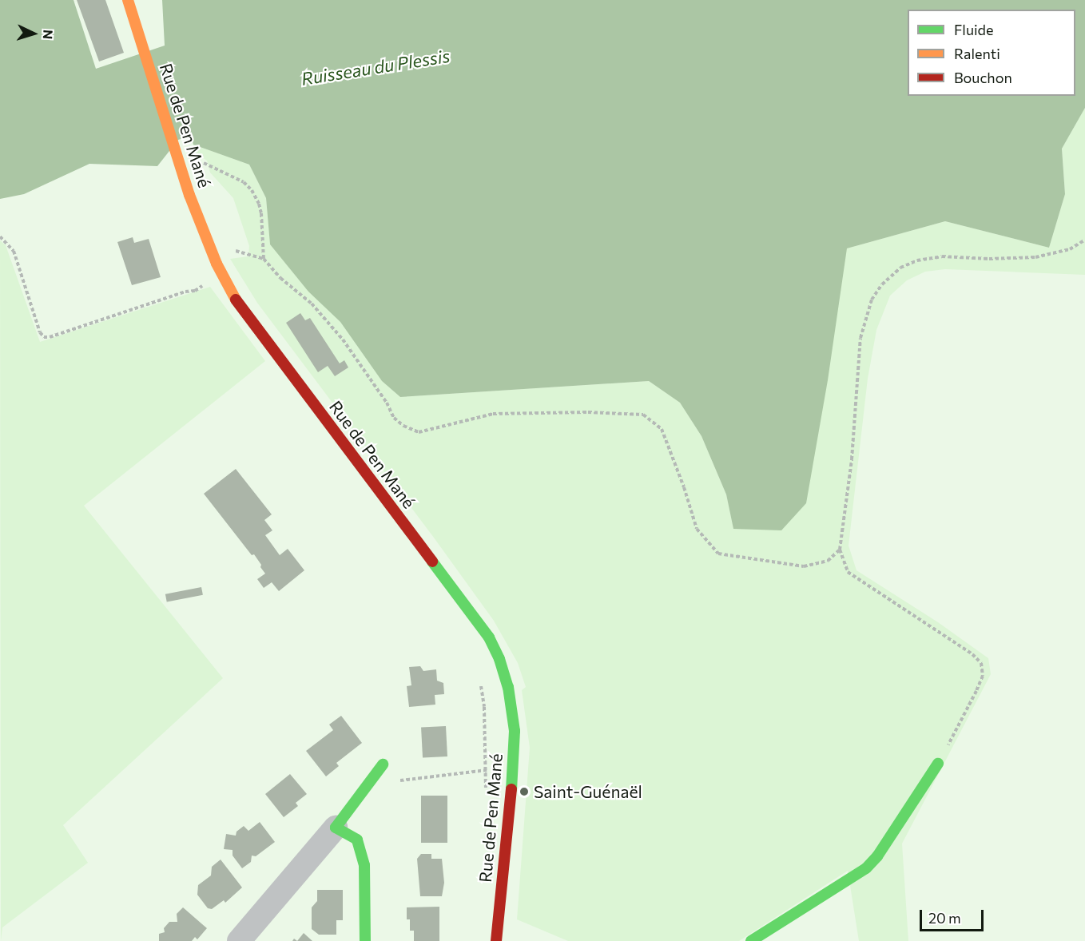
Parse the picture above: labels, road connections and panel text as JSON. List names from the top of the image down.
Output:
{
  "streets": {
    "street": ["Rue de Pen Mané"]
  },
  "water": ["Ruisseau du Plessis"],
  "places": ["Saint-Guénaël"],
  "legend": ["Fluide", "Ralenti", "Bouchon"],
  "scale_bar": "20 m",
  "north": "right"
}
